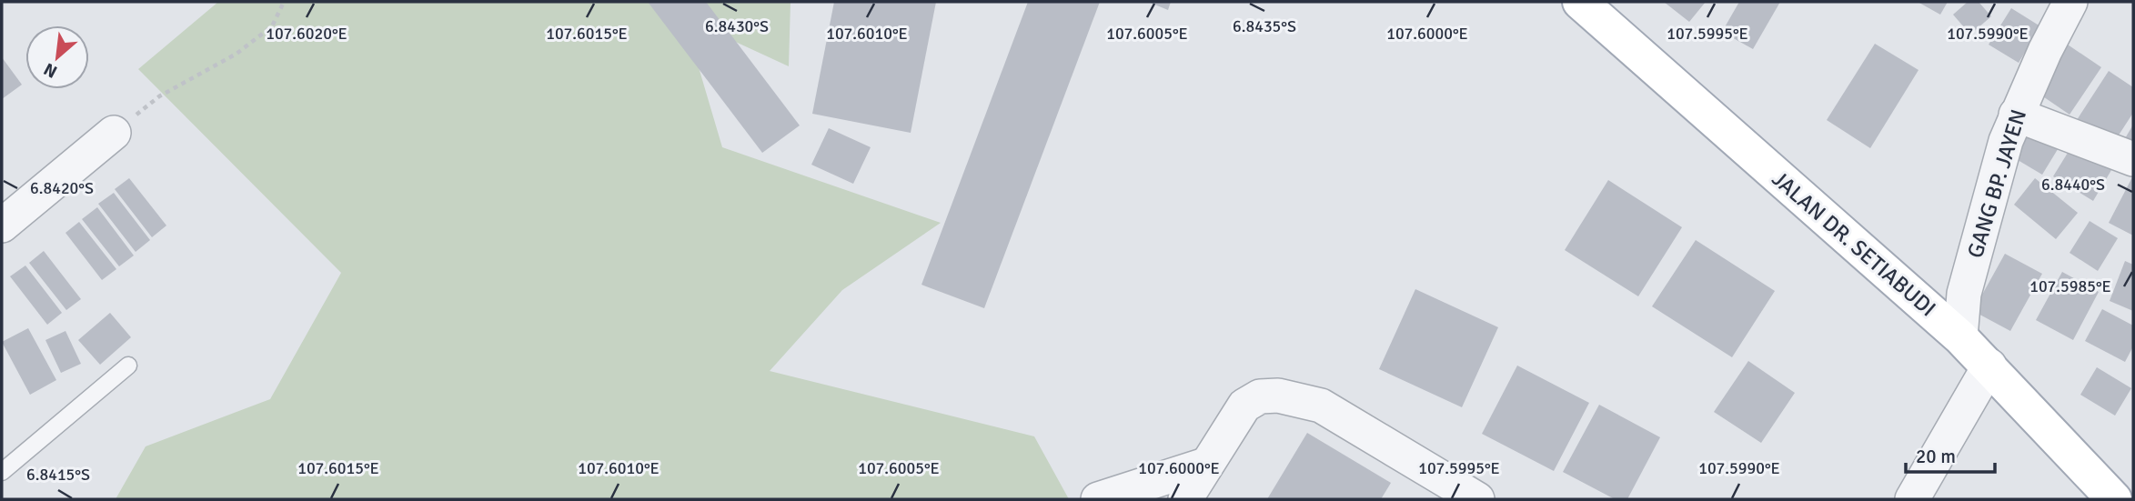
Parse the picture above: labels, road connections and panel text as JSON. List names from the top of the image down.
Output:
{
  "streets": {
    "main road": ["JALAN DR. SETIABUDI"],
    "street": ["GANG BP. JAYEN"]
  },
  "crossings": [
    ["GANG BP. JAYEN", "JALAN DR. SETIABUDI"]
  ],
  "scale_bar": "20 m",
  "north": "bottom left",
  "coordinates": [
    "6.8430°S",
    "6.8435°S",
    "107.6020°E",
    "107.6015°E",
    "107.6010°E",
    "107.6005°E",
    "107.6000°E",
    "107.5995°E",
    "107.5990°E",
    "6.8440°S",
    "6.8420°S",
    "107.5985°E",
    "6.8415°S"
  ]
}
